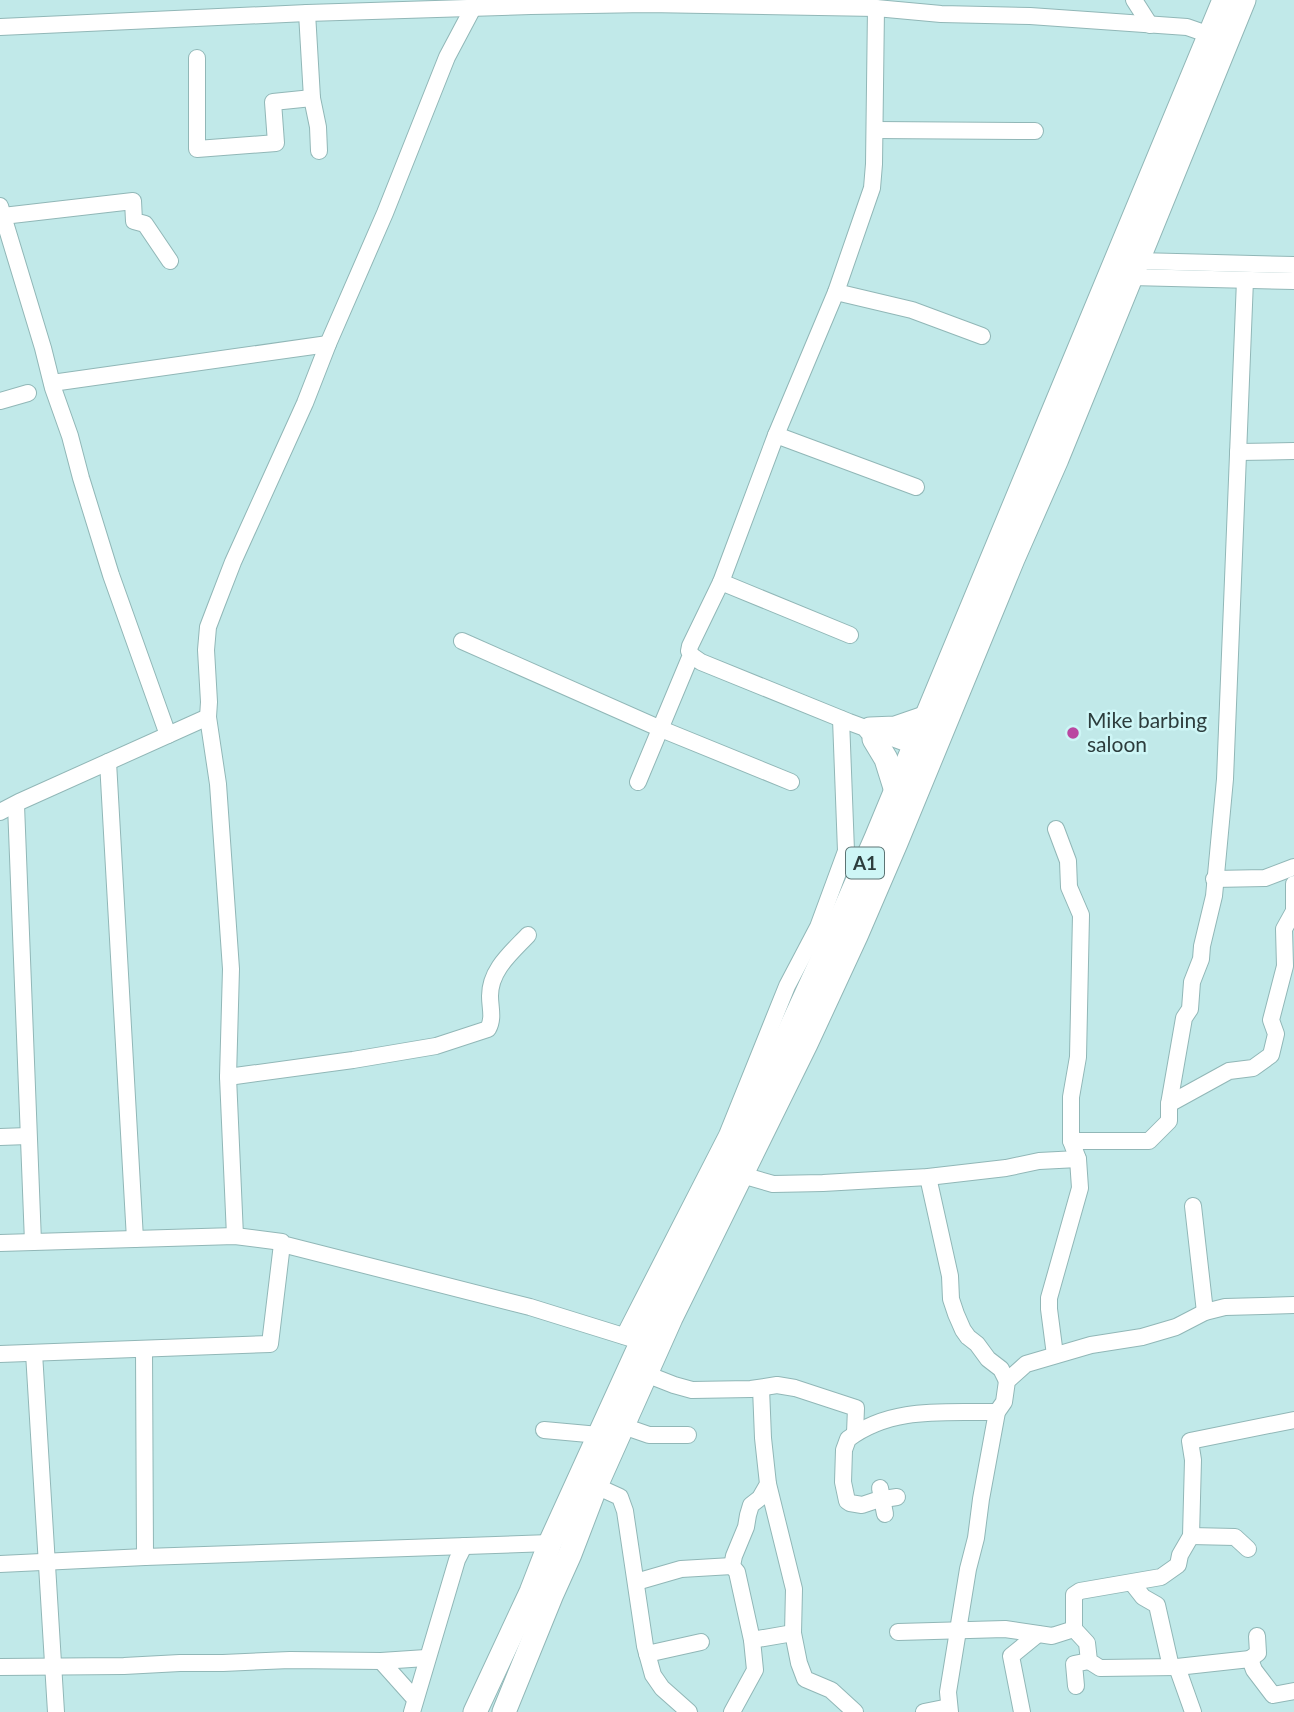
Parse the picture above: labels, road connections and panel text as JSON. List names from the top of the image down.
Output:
{
  "streets": {
    "highway": ["A1"]
  },
  "places": ["Mike barbing saloon"]
}
